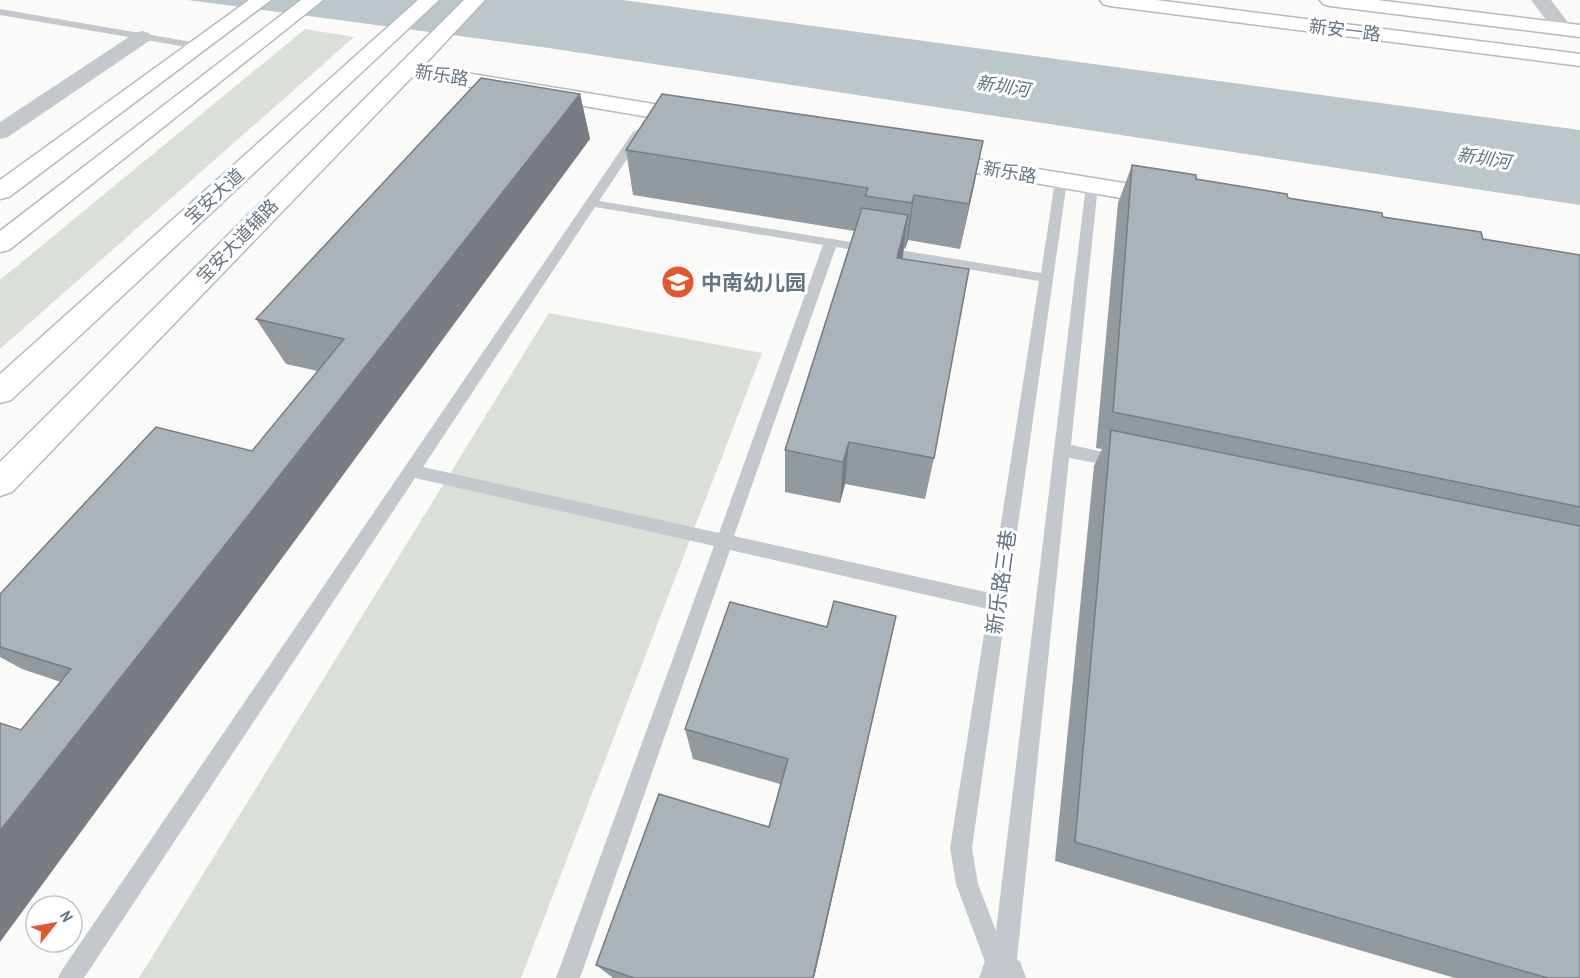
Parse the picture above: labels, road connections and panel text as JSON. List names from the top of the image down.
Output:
{
  "streets": {
    "main road": [
      "新安一路",
      "新乐路",
      "宝安大道",
      "宝安大道辅路"
    ],
    "lane": ["新乐路三巷"]
  },
  "crossings": [
    ["新乐路", "宝安大道辅路"],
    ["新乐路", "新乐路三巷"]
  ],
  "water": ["新圳河"],
  "places": {
    "school or university": ["中南幼儿园"]
  },
  "north": "top right"
}
